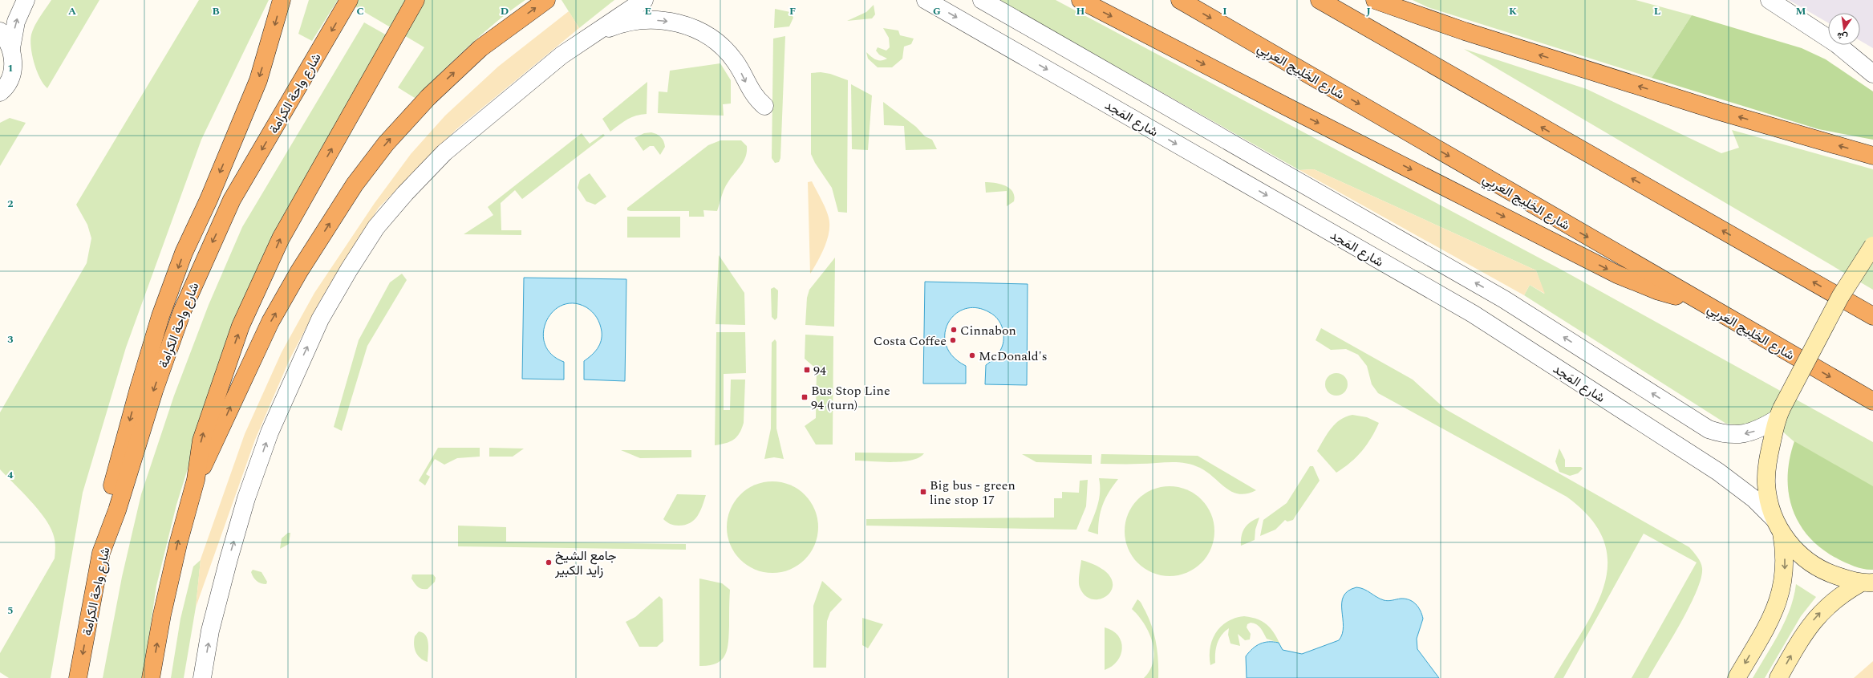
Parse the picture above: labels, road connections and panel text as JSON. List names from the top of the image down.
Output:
{
  "streets": {
    "highway": ["شارع الخَلِيج العَربِي", "شارع واحة الكرامة"],
    "street": ["شارع المَجد"]
  },
  "places": {
    "other": [
      "Cinnabon",
      "Costa Coffee",
      "McDonald's",
      "جامع الشيخ زايد الكبير"
    ],
    "transit": ["94", "Bus Stop Line 94 (turn)", "Big bus - green line stop 17"]
  },
  "north": "bottom",
  "grid": {
    "columns": [
      "A",
      "B",
      "C",
      "D",
      "E",
      "F",
      "G",
      "H",
      "I",
      "J",
      "K",
      "L",
      "M"
    ],
    "rows": [
      "1",
      "2",
      "3",
      "4",
      "5"
    ]
  }
}
